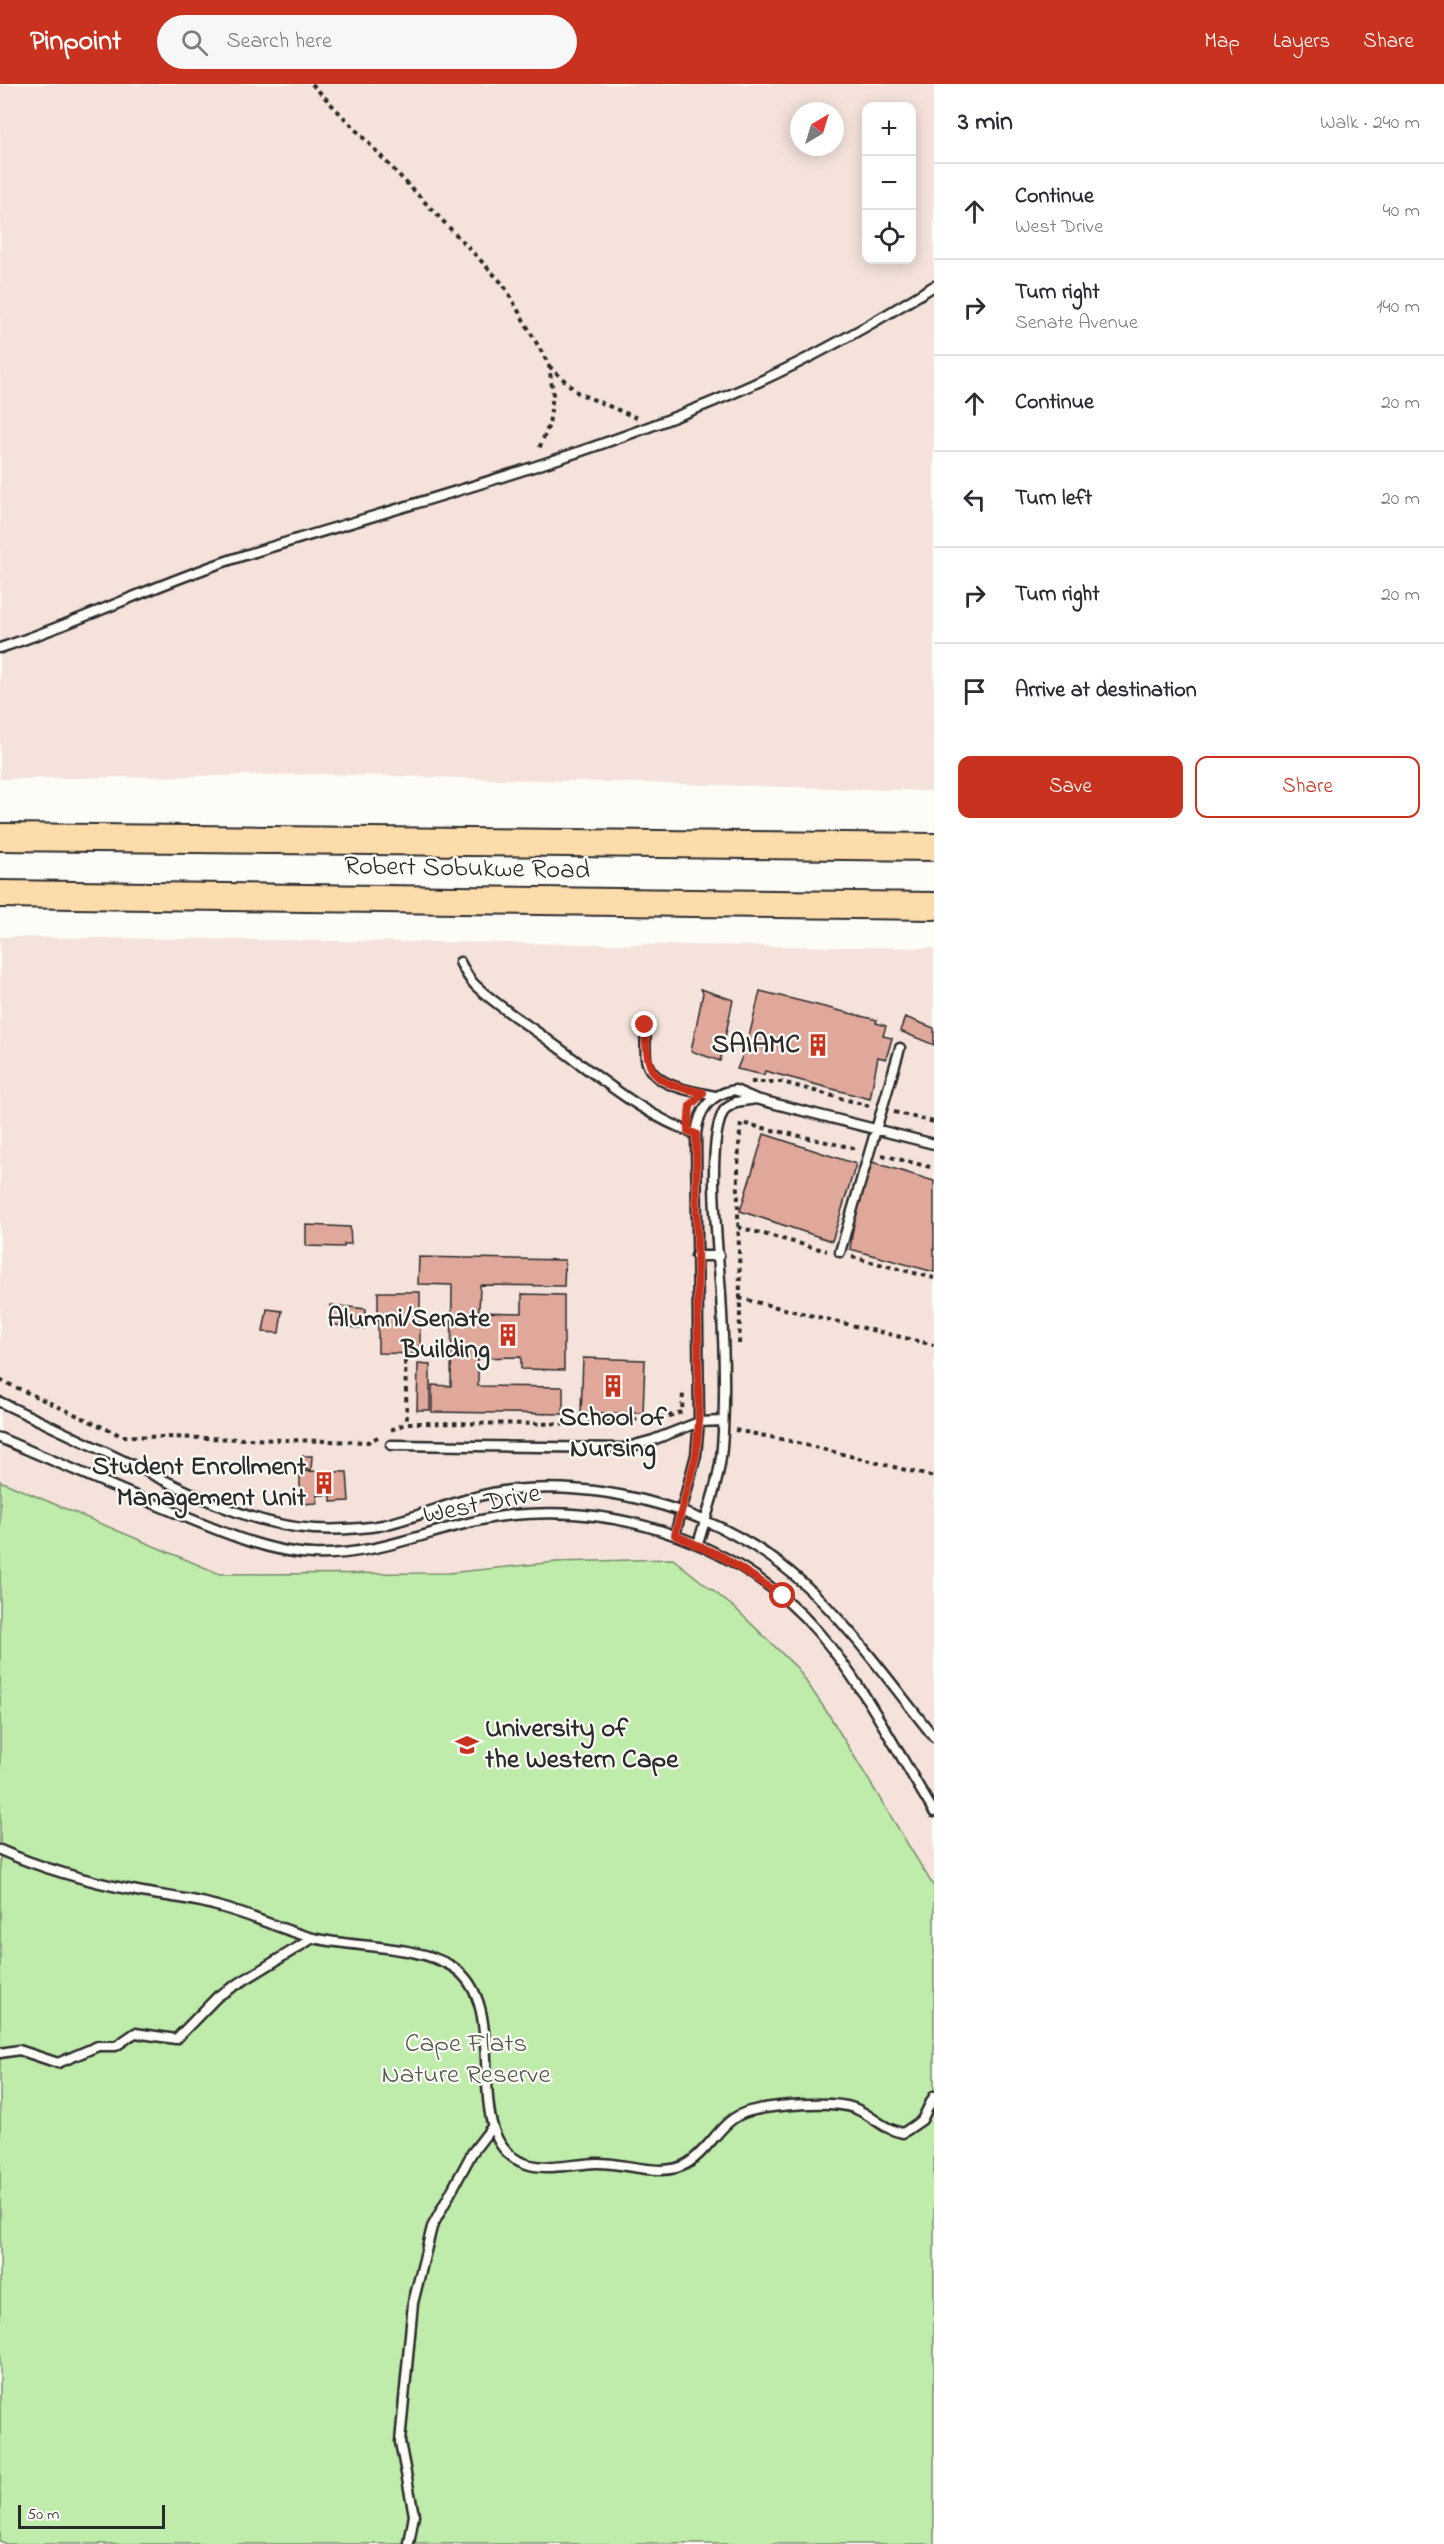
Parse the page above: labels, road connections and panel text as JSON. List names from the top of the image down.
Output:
{
  "streets": {
    "main road": ["Robert Sobukwe Road"],
    "lane": ["West Drive"]
  },
  "parks": ["Cape Flats Nature Reserve"],
  "places": {
    "building": [
      "SAIAMC",
      "Alumni/Senate Building",
      "School of Nursing",
      "Student Enrollment Management Unit"
    ],
    "school or university": ["University of the Western Cape"]
  },
  "scale_bar": "50 m",
  "north": "top right",
  "page": {
    "header": "Pinpoint",
    "search": "Search here",
    "nav": ["Map", "Layers", "Share"],
    "heading": ["3 min", "Walk · 240 m"],
    "map_buttons": ["+", "−"],
    "list": [
      ["Continue", "West Drive", "40 m"],
      ["Turn right", "Senate Avenue", "140 m"],
      ["Continue", "20 m"],
      ["Turn left", "20 m"],
      ["Turn right", "20 m"],
      "Arrive at destination"
    ],
    "buttons": ["Save", "Share"],
    "scale": "50 m"
  }
}
